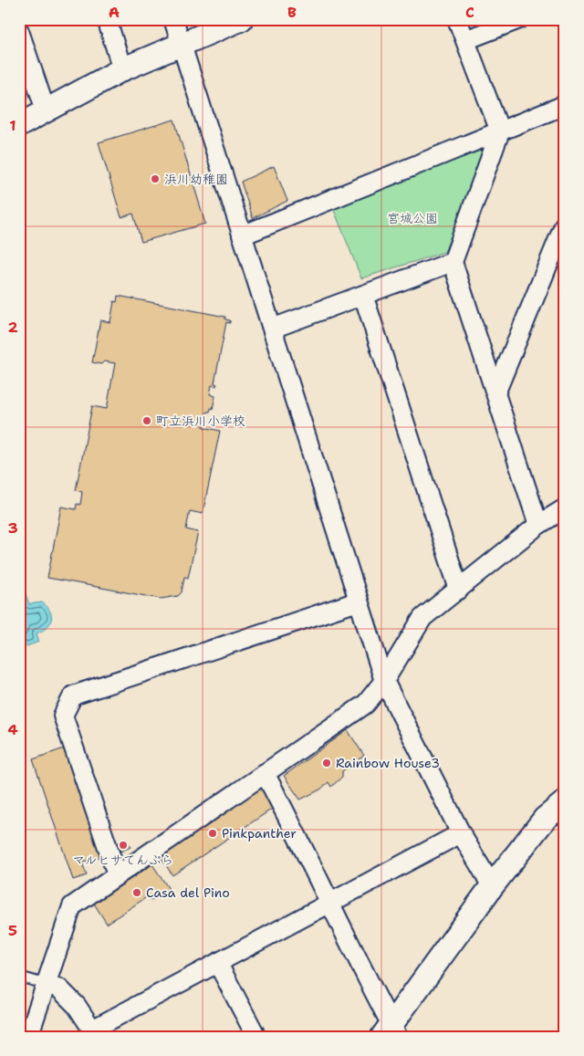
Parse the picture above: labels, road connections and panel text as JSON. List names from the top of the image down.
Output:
{
  "parks": ["宮城公園"],
  "places": [
    "浜川幼稚園",
    "町立浜川小学校",
    "Rainbow House3",
    "Pinkpanther",
    "マルヒサてんぷら",
    "Casa del Pino"
  ],
  "grid": {
    "columns": ["A", "B", "C"],
    "rows": [
      "1",
      "2",
      "3",
      "4",
      "5"
    ]
  }
}
